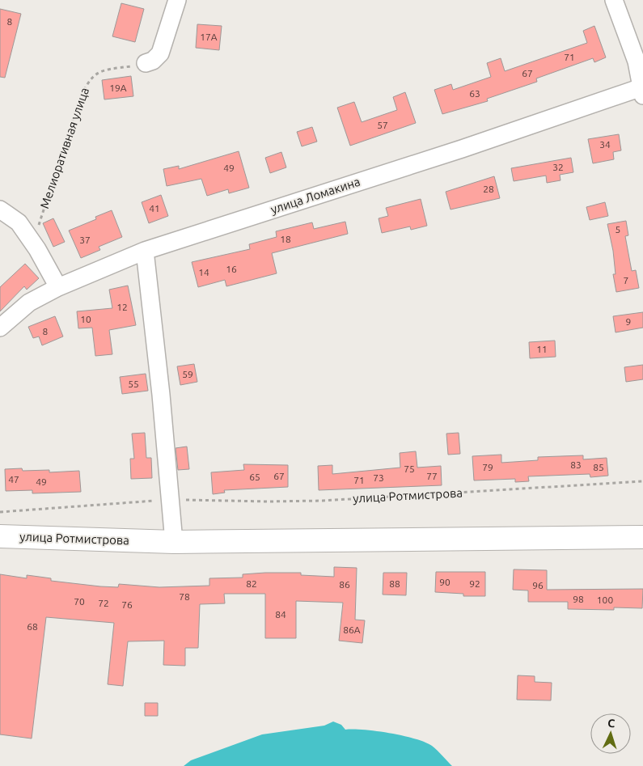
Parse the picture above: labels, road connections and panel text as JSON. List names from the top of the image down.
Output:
{
  "streets": {
    "street": ["улица Ломакина", "улица Ротмистрова"],
    "path": ["Мелиоративная улица"]
  },
  "house_numbers": [
    "8",
    "17А",
    "71",
    "67",
    "19А",
    "63",
    "57",
    "34",
    "32",
    "49",
    "28",
    "41",
    "5",
    "18",
    "37",
    "16",
    "14",
    "7",
    "12",
    "10",
    "9",
    "8",
    "11",
    "59",
    "55",
    "83",
    "79",
    "85",
    "75",
    "67",
    "77",
    "65",
    "73",
    "47",
    "71",
    "49",
    "90",
    "82",
    "88",
    "92",
    "86",
    "96",
    "78",
    "98",
    "100",
    "70",
    "72",
    "76",
    "84",
    "68",
    "86А"
  ],
  "north": "top"
}
